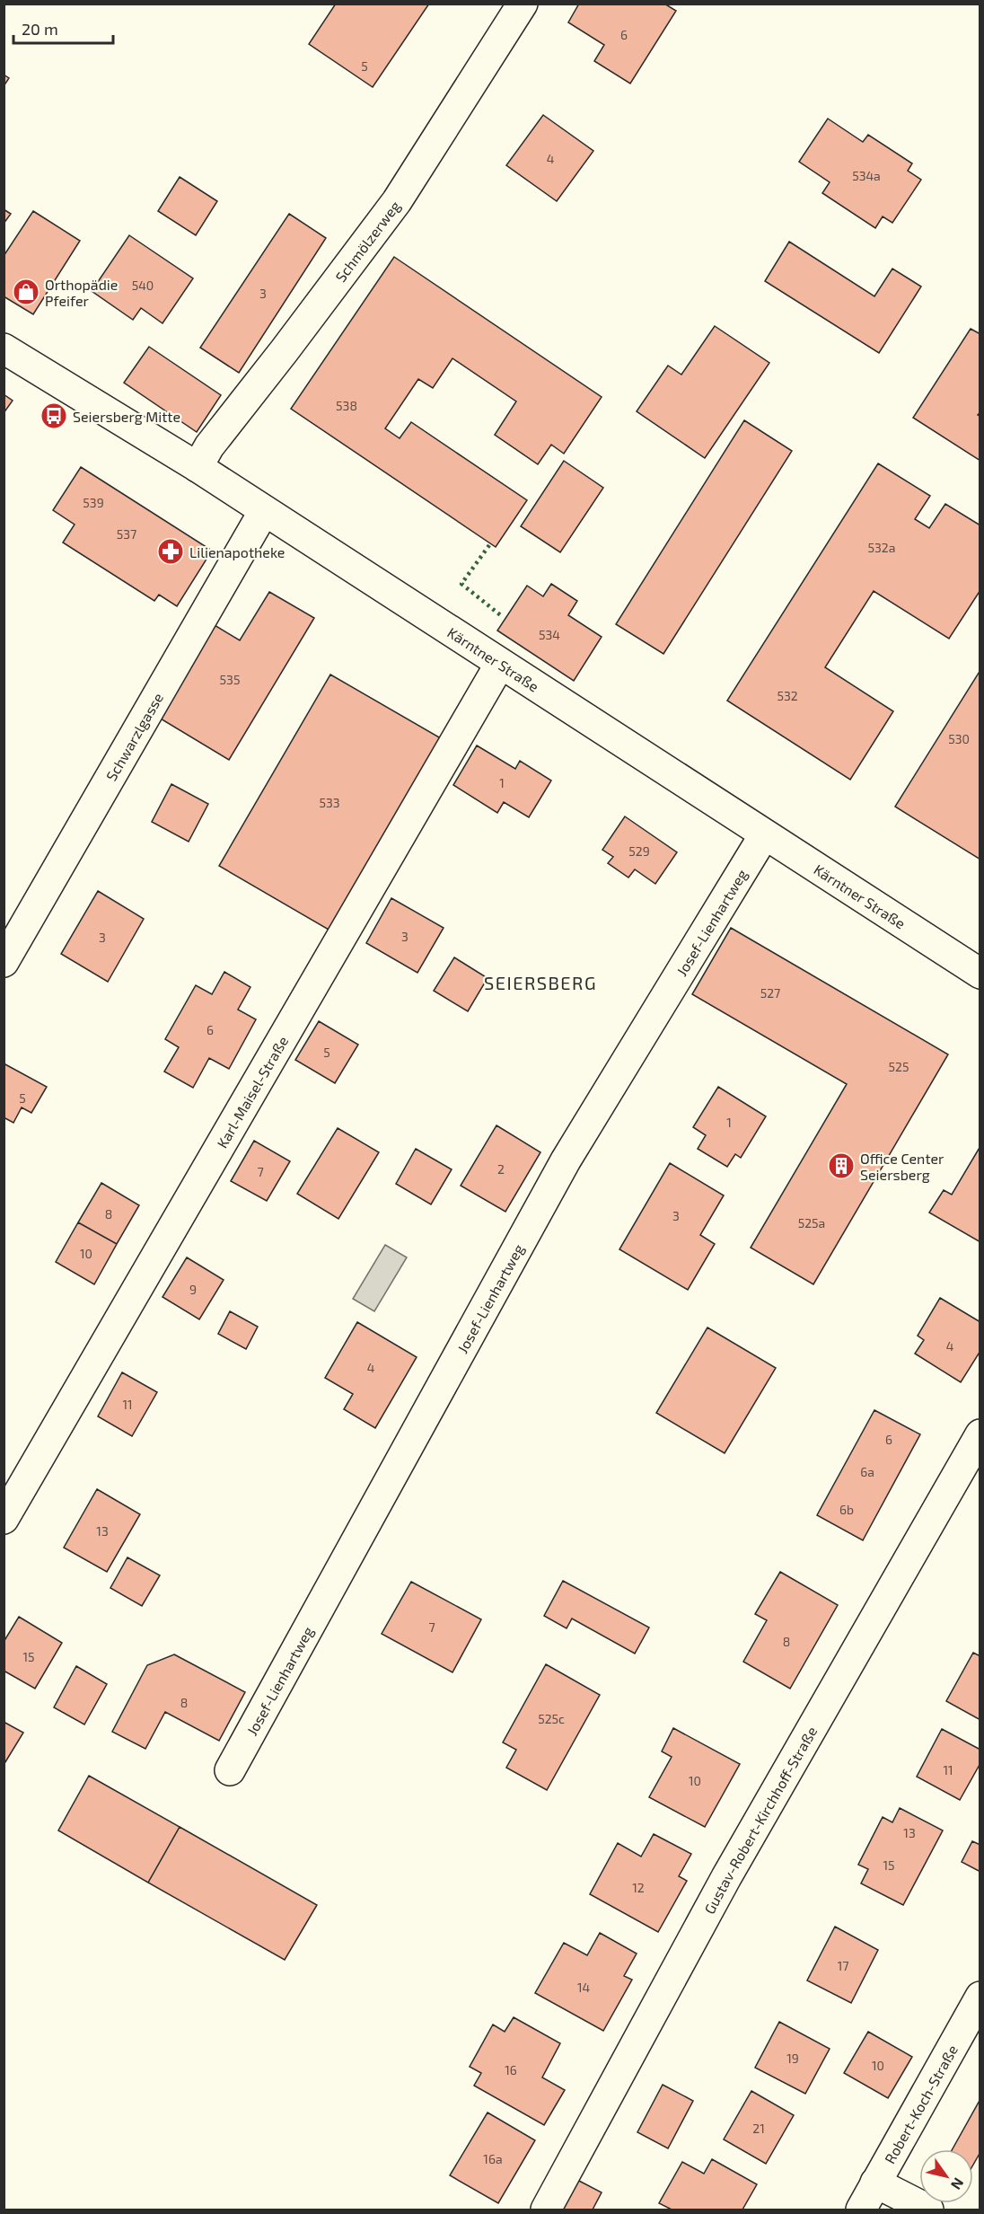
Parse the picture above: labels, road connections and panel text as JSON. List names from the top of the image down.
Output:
{
  "streets": {
    "street": [
      "Schmölzerweg",
      "Kärntner Straße",
      "Schwarzlgasse",
      "Josef-Lienhartweg",
      "Karl-Maisel-Straße",
      "Gustav-Robert-Kirchhoff-Straße",
      "Robert-Koch-Straße"
    ]
  },
  "crossings": [
    ["Schmölzerweg", "Kärntner Straße"],
    ["Kärntner Straße", "Schwarzlgasse"],
    ["Kärntner Straße", "Josef-Lienhartweg"],
    ["Kärntner Straße", "Karl-Maisel-Straße"]
  ],
  "districts": ["SEIERSBERG"],
  "places": {
    "shop": ["Orthopädie Pfeifer"],
    "bus stop": ["Seiersberg Mitte"],
    "pharmacy": ["Lilienapotheke"],
    "building": ["Office Center Seiersberg"]
  },
  "house_numbers": [
    "6",
    "5",
    "4",
    "534a",
    "540",
    "3",
    "538",
    "539",
    "537",
    "532a",
    "534",
    "535",
    "532",
    "530",
    "1",
    "533",
    "529",
    "3",
    "3",
    "527",
    "6",
    "5",
    "525",
    "5",
    "1",
    "2",
    "7",
    "8",
    "3",
    "525a",
    "10",
    "9",
    "4",
    "4",
    "11",
    "6",
    "6a",
    "6b",
    "13",
    "7",
    "8",
    "15",
    "8",
    "525c",
    "11",
    "10",
    "13",
    "15",
    "12",
    "17",
    "14",
    "19",
    "10",
    "16",
    "21",
    "16a"
  ],
  "scale_bar": "20 m",
  "north": "bottom right"
}
